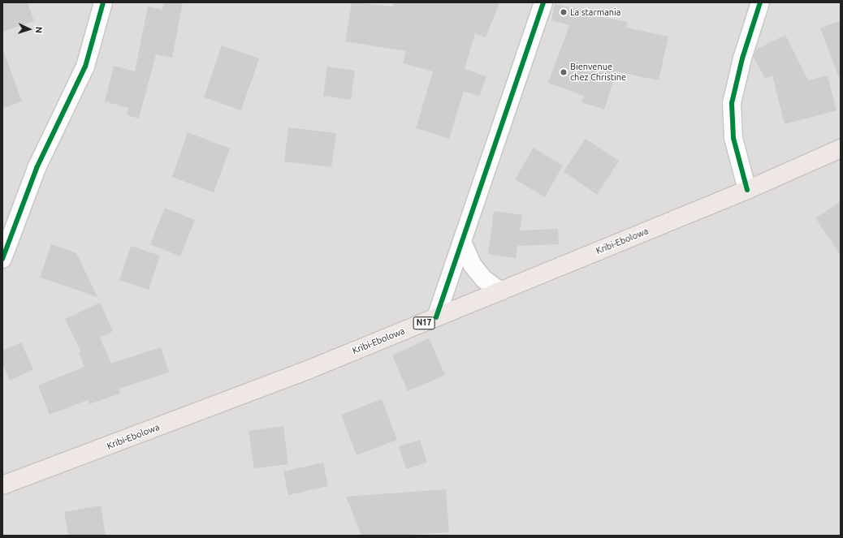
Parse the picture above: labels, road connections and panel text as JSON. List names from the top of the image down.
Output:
{
  "streets": {
    "highway": ["Kribi-Ebolowa", "N17"]
  },
  "places": ["La starmania", "Bienvenue chez Christine"],
  "north": "right"
}
